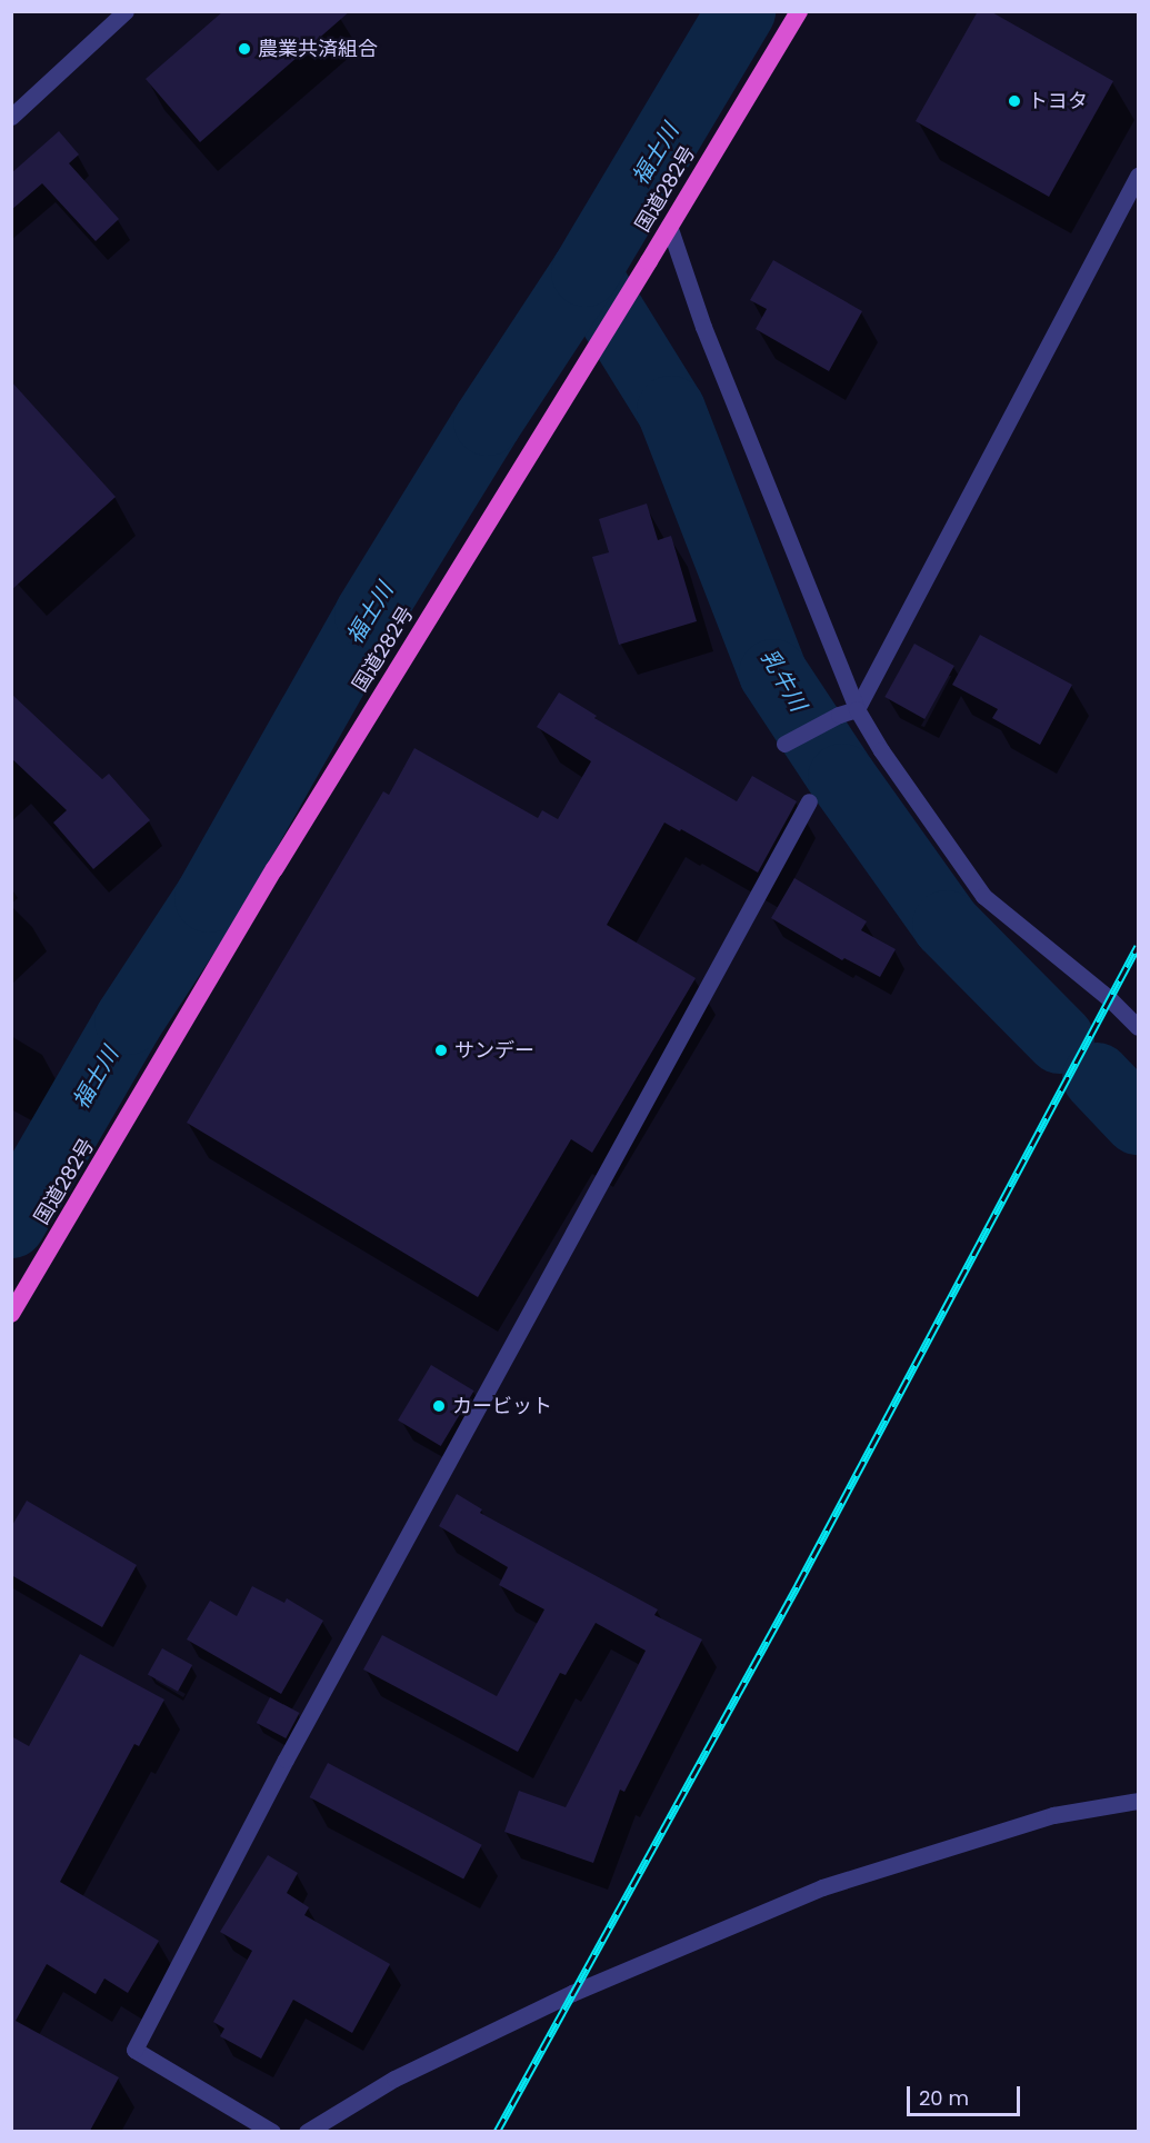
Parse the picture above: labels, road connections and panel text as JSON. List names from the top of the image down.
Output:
{
  "streets": {
    "highway": ["国道282号"]
  },
  "water": ["福士川", "乳牛川"],
  "places": [
    "農業共済組合",
    "トヨタ",
    "サンデー",
    "カービット"
  ],
  "scale_bar": "20 m"
}
